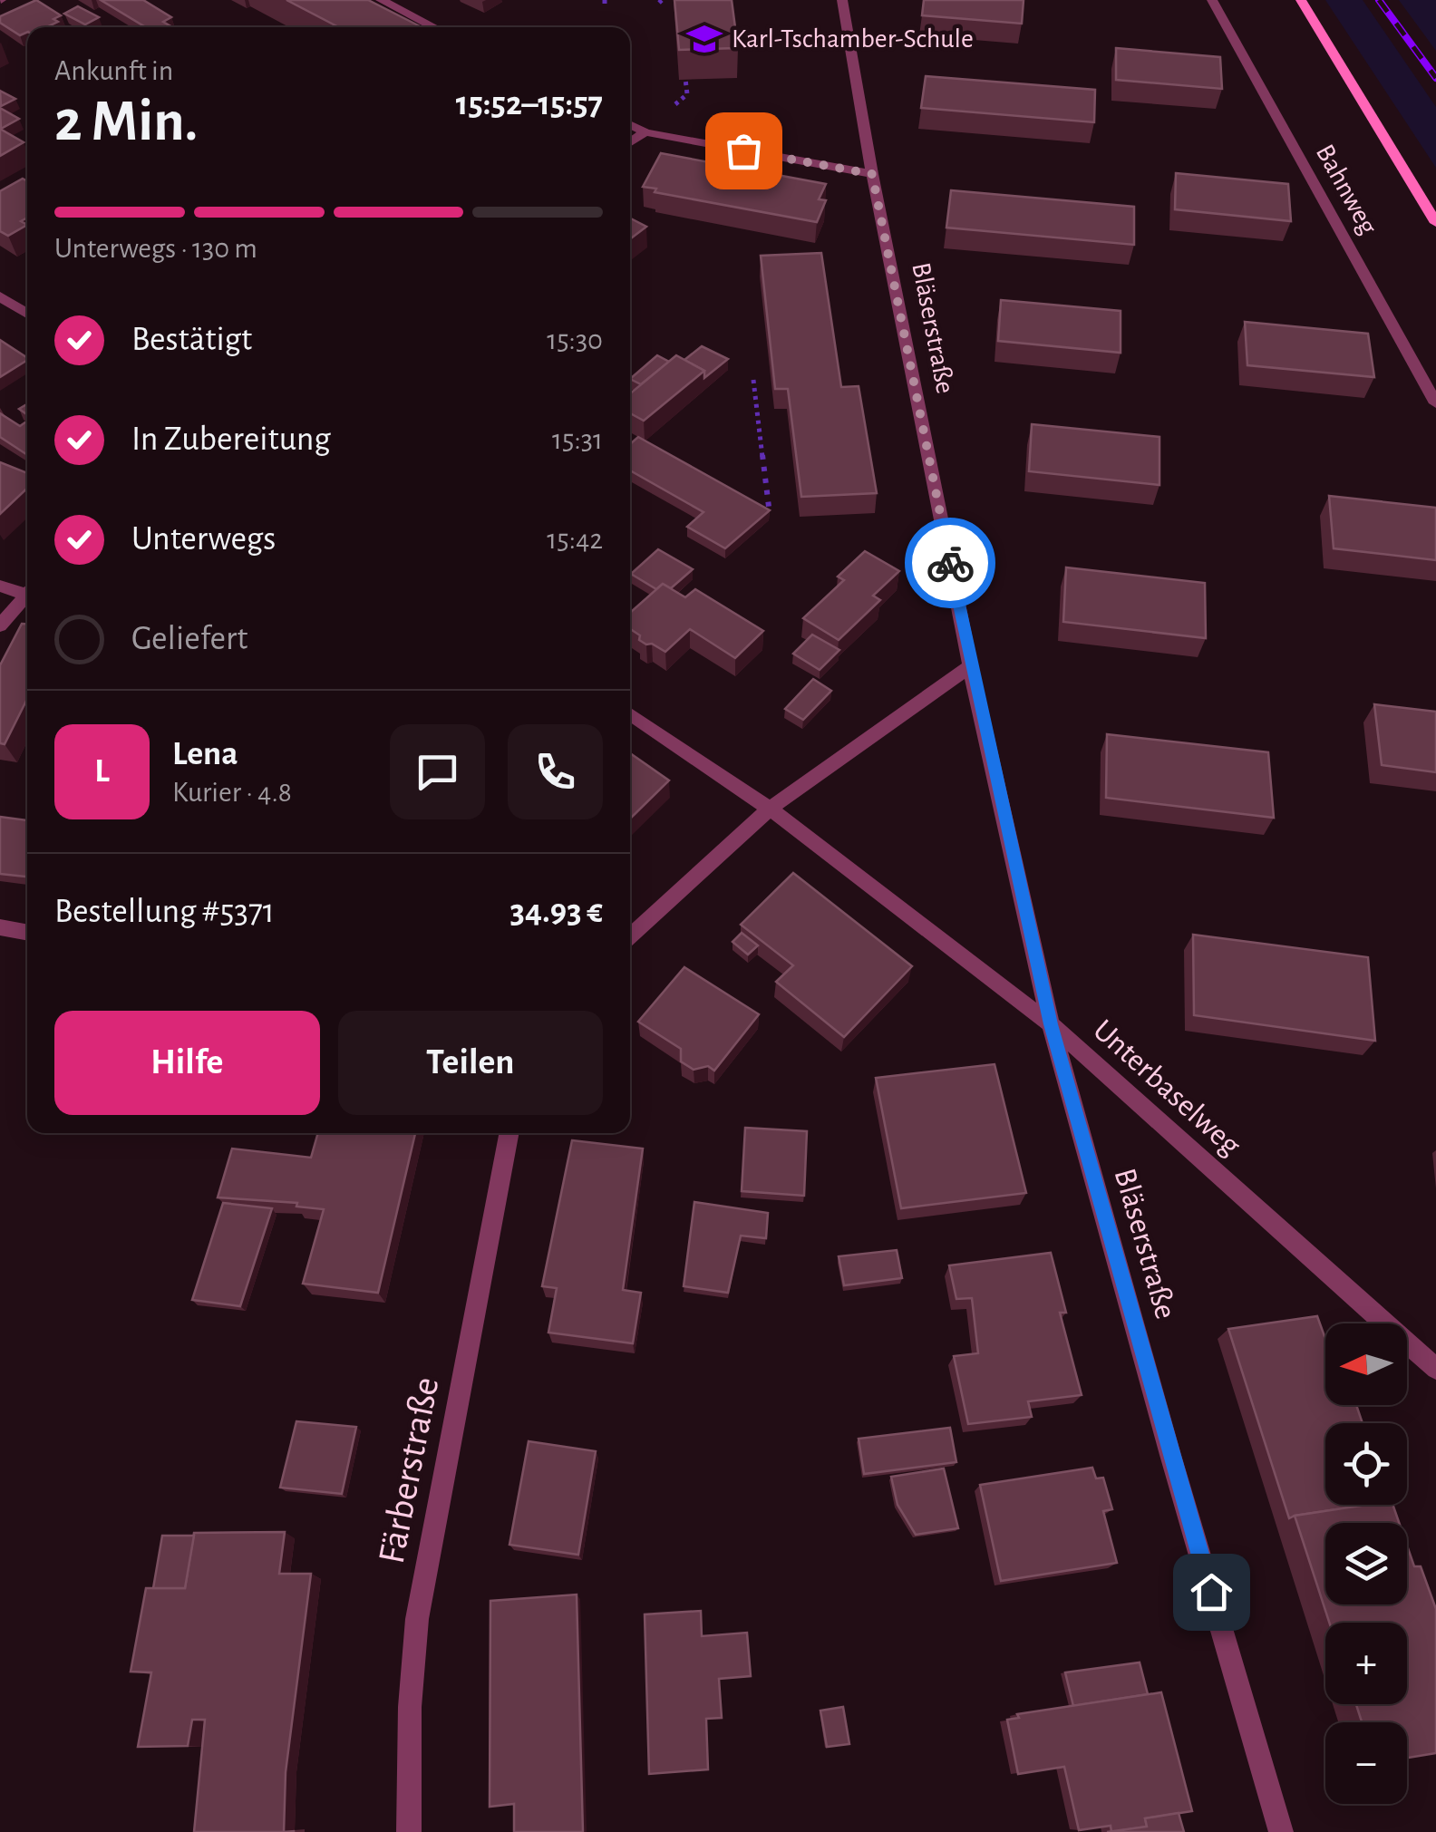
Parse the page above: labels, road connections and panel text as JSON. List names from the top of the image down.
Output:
{
  "streets": {
    "street": [
      "Bahnweg",
      "Bläserstraße",
      "Unterbaselweg",
      "Färberstraße"
    ]
  },
  "crossings": [
    ["Bläserstraße", "Unterbaselweg"]
  ],
  "places": {
    "school or university": ["Karl-Tschamber-Schule"]
  },
  "north": "left",
  "page": {
    "heading": ["2 Min.", "Ankunft in", "15:52–15:57"],
    "panel": [
      "Lena",
      "Kurier · 4.8",
      "Bestellung #5371",
      "34.93 €"
    ],
    "bar": "Unterwegs · 130 m",
    "list": [
      ["Bestätigt", "15:30"],
      ["In Zubereitung", "15:31"],
      ["Unterwegs", "15:42"],
      "Geliefert"
    ],
    "round": "L",
    "buttons": ["Hilfe", "Teilen"],
    "map_buttons": ["+", "−"]
  }
}
